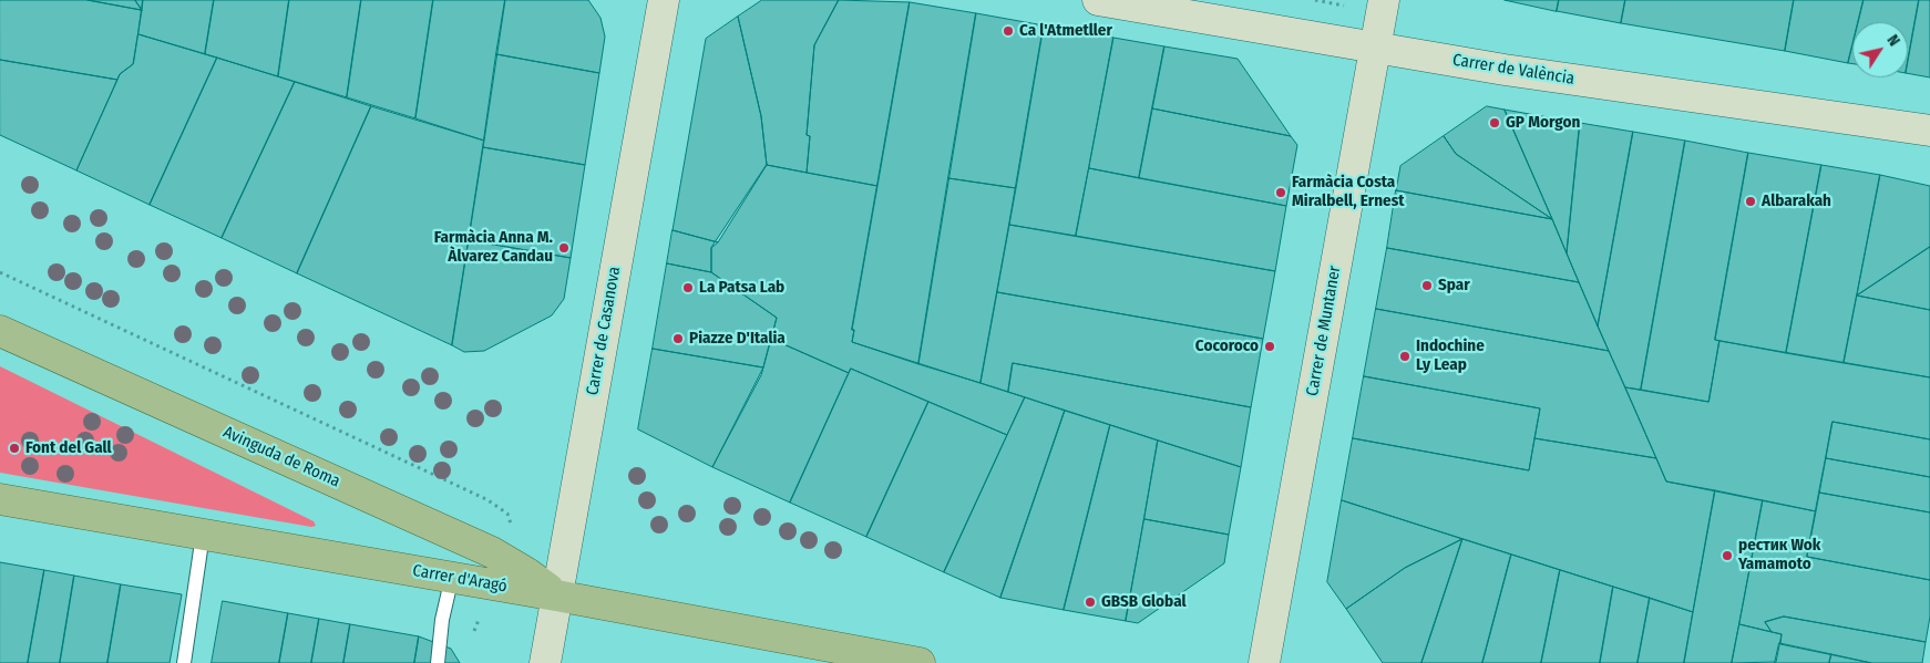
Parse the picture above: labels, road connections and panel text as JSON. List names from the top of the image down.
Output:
{
  "streets": {
    "main road": ["Avinguda de Roma", "Carrer d'Aragó"],
    "street": ["Carrer de València", "Carrer de Casanova", "Carrer de Muntaner"]
  },
  "crossings": [
    ["Carrer de València", "Carrer de Muntaner"],
    ["Carrer de Casanova", "Avinguda de Roma"],
    ["Carrer de Casanova", "Carrer d'Aragó"],
    ["Avinguda de Roma", "Carrer d'Aragó"]
  ],
  "places": [
    "Ca l'Atmetller",
    "GP Morgon",
    "Farmàcia Costa Miralbell, Ernest",
    "Albarakah",
    "Farmàcia Anna M. Àlvarez Candau",
    "Spar",
    "La Patsa Lab",
    "Piazze D'Italia",
    "Cocoroco",
    "Indochine Ly Leap",
    "Font del Gall",
    "рестик Wok Yamamoto",
    "GBSB Global"
  ],
  "north": "top right"
}
